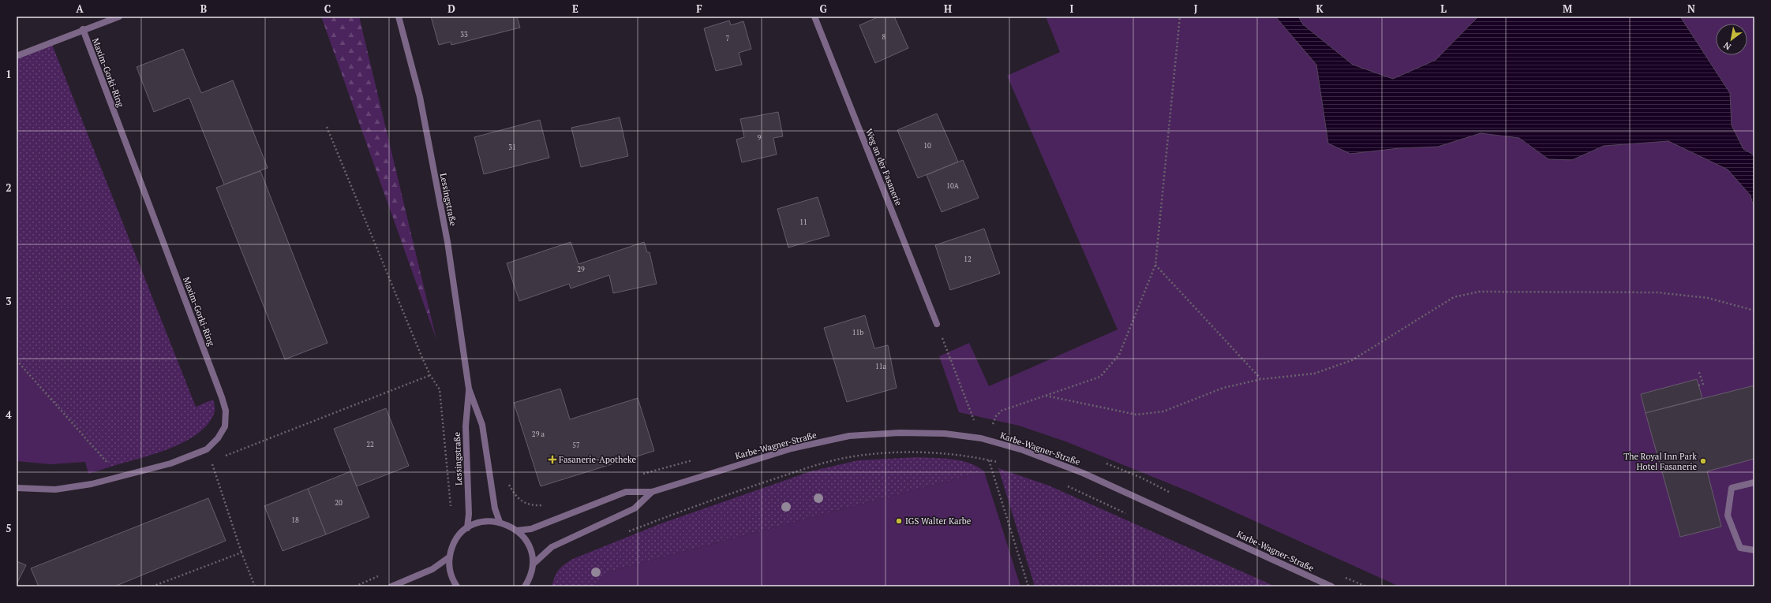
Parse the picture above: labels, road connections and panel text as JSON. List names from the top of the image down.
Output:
{
  "streets": {
    "street": [
      "Maxim-Gorki-Ring",
      "Weg an der Fasanerie",
      "Lessingstraße",
      "Karbe-Wagner-Straße"
    ]
  },
  "places": {
    "health": ["Fasanerie-Apotheke"],
    "other": ["The Royal Inn Park Hotel Fasanerie", "IGS Walter Karbe"]
  },
  "house_numbers": [
    "33",
    "8",
    "7",
    "9",
    "10",
    "31",
    "10A",
    "11",
    "12",
    "29",
    "11b",
    "11a",
    "29 a",
    "22",
    "57",
    "20",
    "18"
  ],
  "north": "bottom left",
  "grid": {
    "columns": [
      "A",
      "B",
      "C",
      "D",
      "E",
      "F",
      "G",
      "H",
      "I",
      "J",
      "K",
      "L",
      "M",
      "N"
    ],
    "rows": [
      "1",
      "2",
      "3",
      "4",
      "5"
    ]
  }
}
